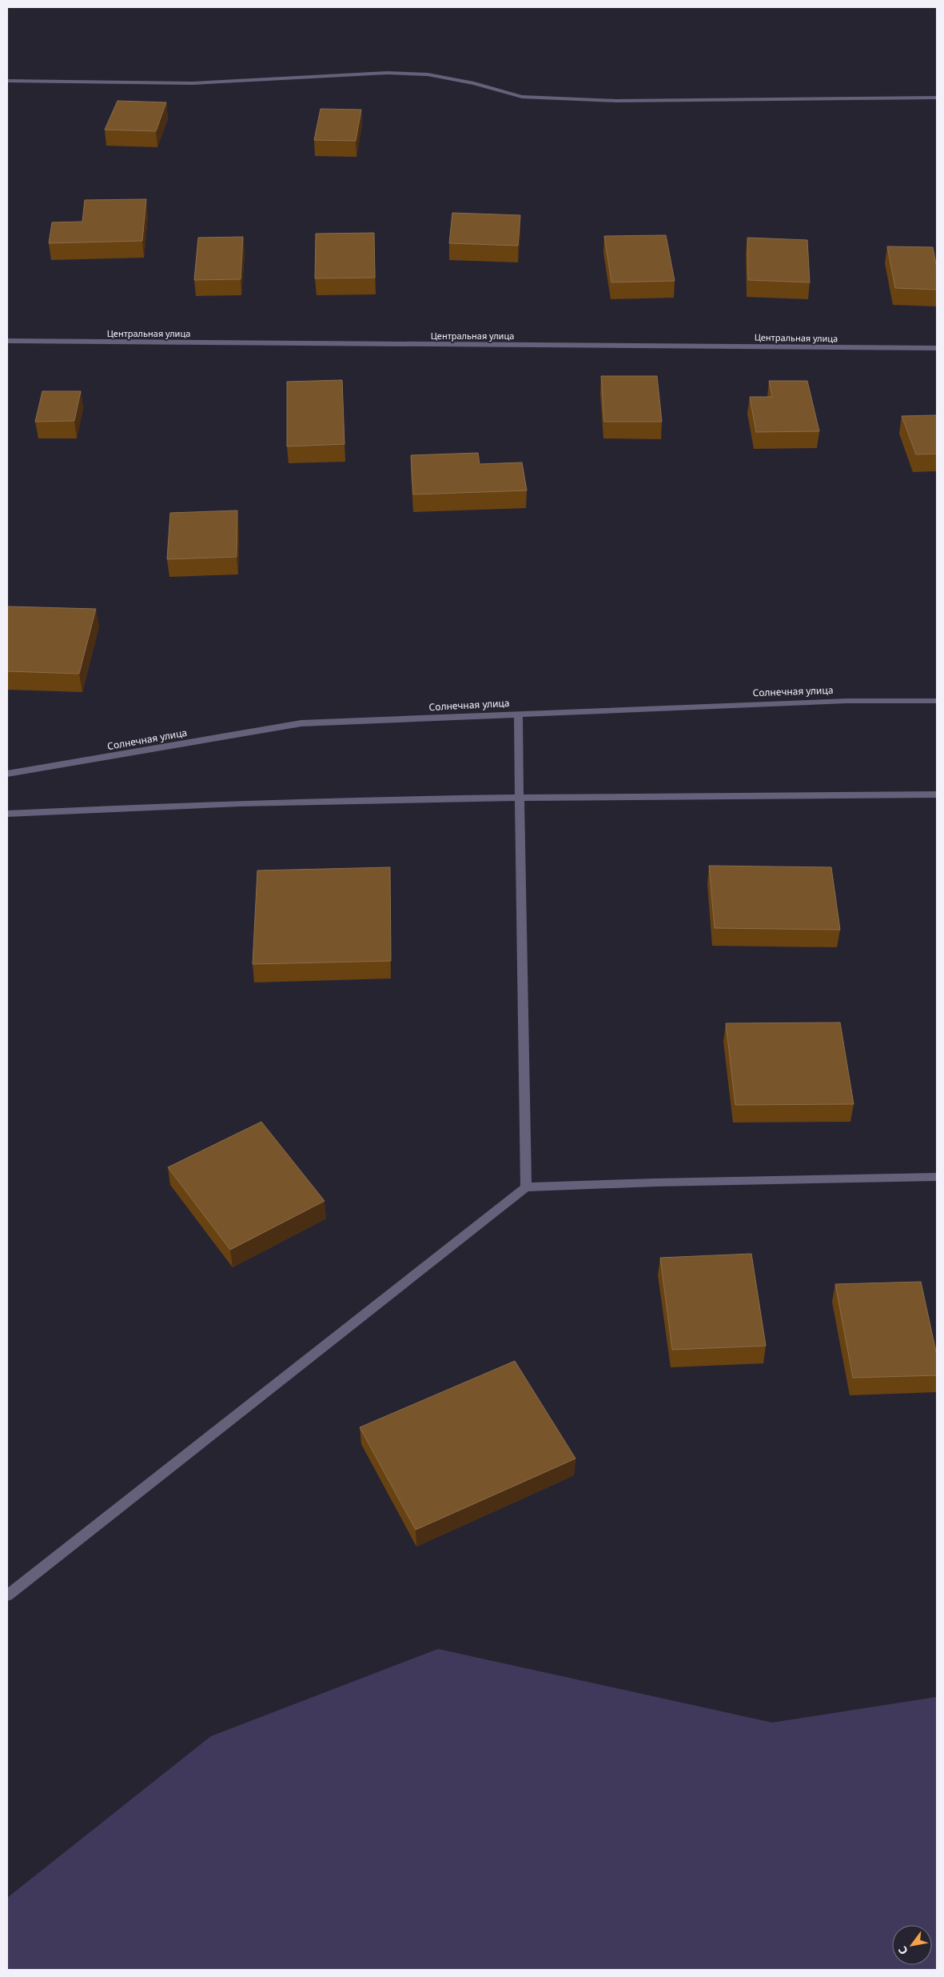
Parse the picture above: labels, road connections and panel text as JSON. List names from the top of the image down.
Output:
{
  "streets": {
    "street": ["Центральная улица", "Солнечная улица"]
  },
  "north": "bottom left"
}
